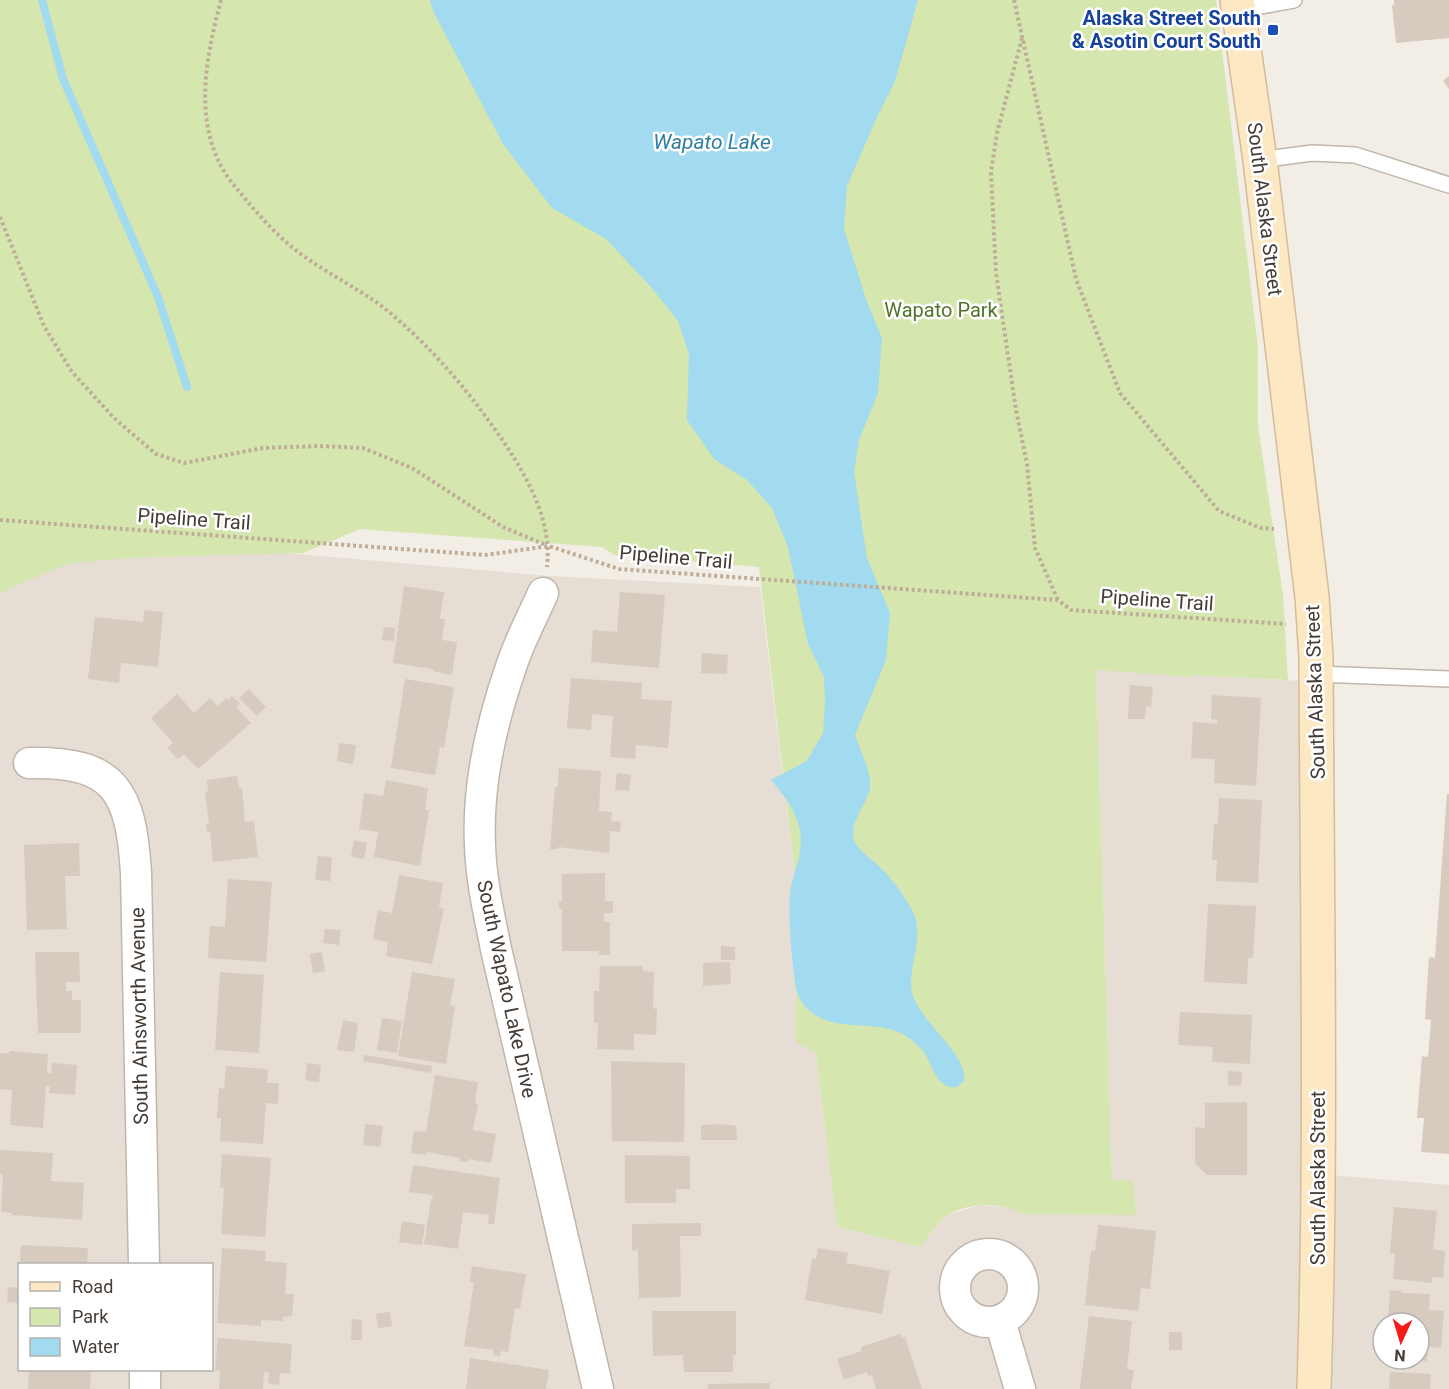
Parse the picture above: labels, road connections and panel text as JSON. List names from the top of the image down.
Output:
{
  "streets": {
    "street": ["South Alaska Street", "South Wapato Lake Drive", "South Ainsworth Avenue"],
    "path": ["Pipeline Trail"]
  },
  "crossings": [
    ["South Alaska Street", "Pipeline Trail"]
  ],
  "water": ["Wapato Lake"],
  "parks": ["Wapato Park"],
  "places": {
    "transit": ["Alaska Street South & Asotin Court South"]
  },
  "legend": ["Road", "Park", "Water"],
  "north": "bottom"
}
